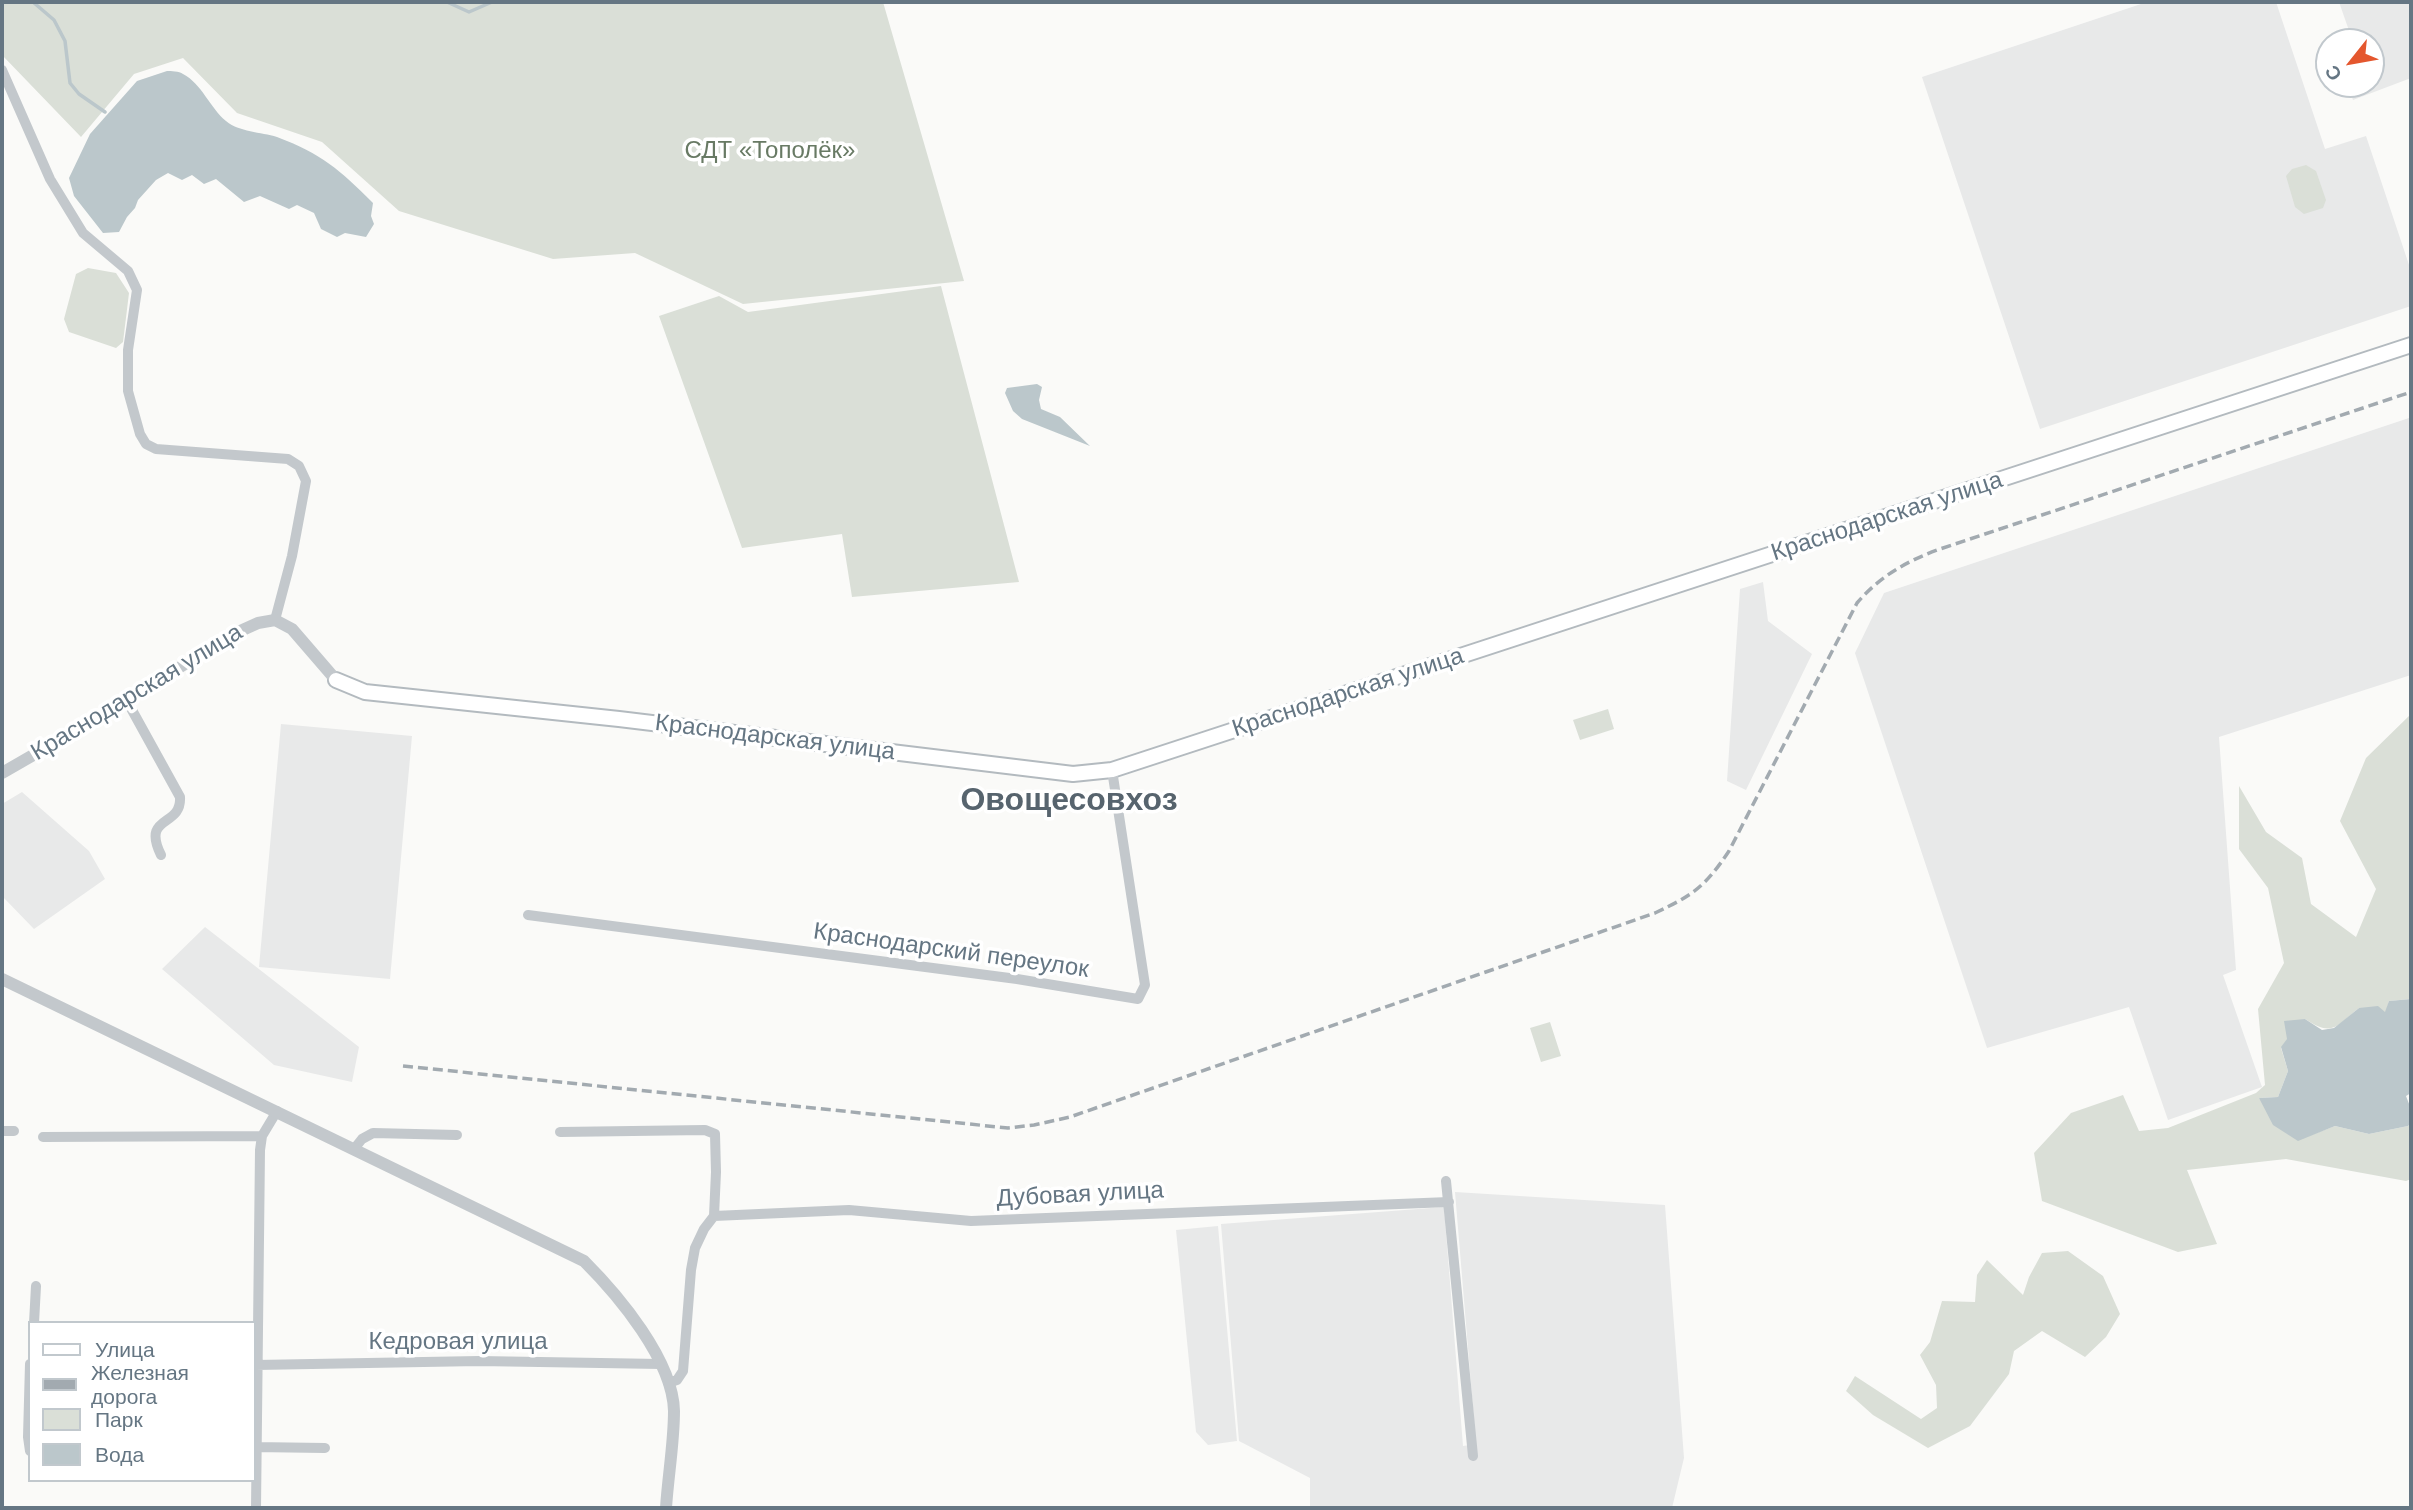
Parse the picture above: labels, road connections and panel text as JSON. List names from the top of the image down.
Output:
{
  "streets": {
    "main road": ["Краснодарская улица"],
    "street": ["Краснодарский переулок", "Дубовая улица", "Кедровая улица"]
  },
  "crossings": [
    ["Краснодарская улица", "Краснодарский переулок"]
  ],
  "districts": ["Овощесовхоз"],
  "parks": ["СДТ «Тополёк»"],
  "legend": [
    "Улица",
    "Железная дорога",
    "Парк",
    "Вода"
  ],
  "north": "bottom left"
}
